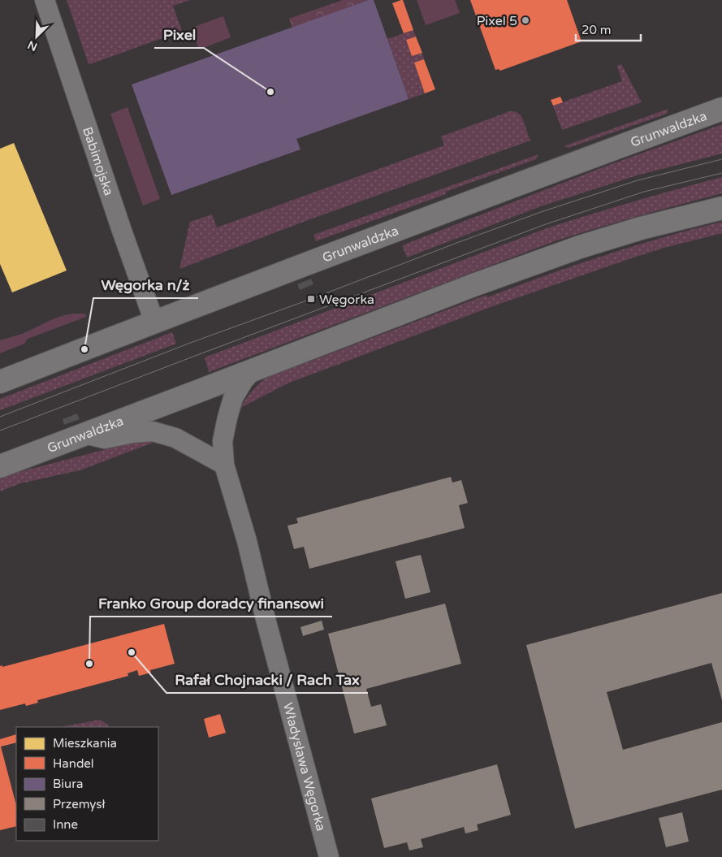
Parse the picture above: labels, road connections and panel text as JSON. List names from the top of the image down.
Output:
{
  "streets": {
    "street": ["Grunwaldzka", "Babimojska", "Władysława Węgorka"]
  },
  "crossings": [
    ["Grunwaldzka", "Babimojska"],
    ["Grunwaldzka", "Władysława Węgorka"]
  ],
  "places": {
    "other": [
      "Pixel 5",
      "Pixel",
      "Węgorka n/ż",
      "Rafał Chojnacki / Rach Tax",
      "Franko Group doradcy finansowi"
    ],
    "transit": ["Węgorka"]
  },
  "legend": [
    "Mieszkania",
    "Handel",
    "Biura",
    "Przemysł",
    "Inne"
  ],
  "scale_bar": "20 m",
  "north": "bottom left"
}
